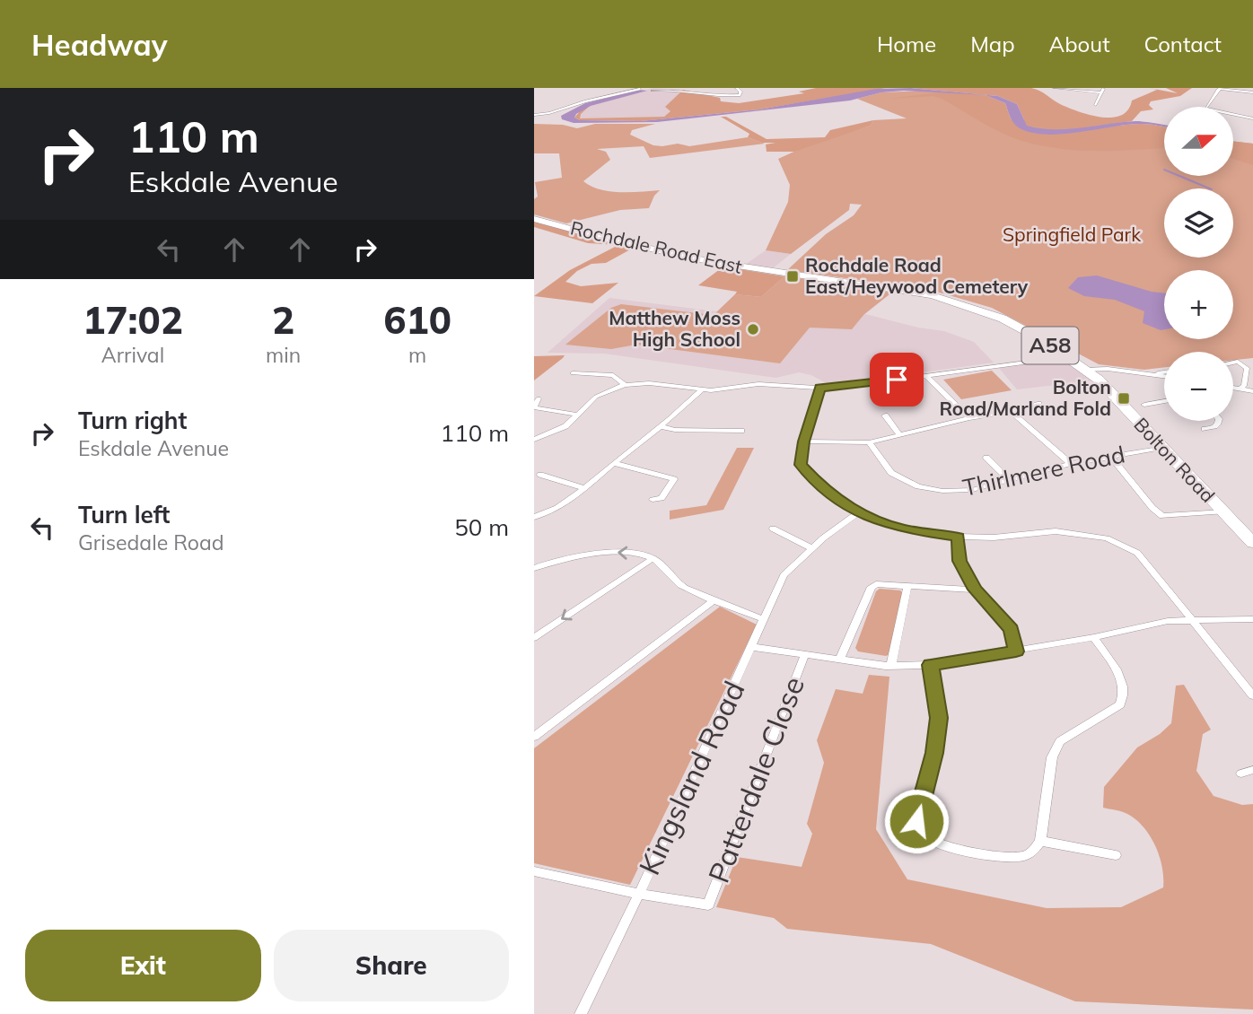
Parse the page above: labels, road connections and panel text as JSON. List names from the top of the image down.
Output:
{
  "streets": {
    "highway": ["Rochdale Road East", "A58", "Bolton Road"],
    "street": ["Thirlmere Road", "Kingsland Road", "Patterdale Close"]
  },
  "crossings": [
    ["Rochdale Road East", "Bolton Road"],
    ["Bolton Road", "Thirlmere Road"],
    ["Kingsland Road", "Patterdale Close"]
  ],
  "parks": ["Springfield Park"],
  "places": {
    "transit": ["Rochdale Road East/Heywood Cemetery", "Bolton Road/Marland Fold"],
    "other": ["Matthew Moss High School"]
  },
  "north": "right",
  "page": {
    "header": "Headway",
    "nav": [
      "Home",
      "Map",
      "About",
      "Contact"
    ],
    "turn": ["110 m", "Eskdale Avenue"],
    "map_buttons": ["+", "−"],
    "eta": [
      "17:02",
      "Arrival",
      "2",
      "min",
      "610",
      "m"
    ],
    "list": [
      {
        "name": "Turn right",
        "note": "Eskdale Avenue",
        "value": "110 m"
      },
      {
        "name": "Turn left",
        "note": "Grisedale Road",
        "value": "50 m"
      }
    ],
    "buttons": ["Exit", "Share"]
  }
}
